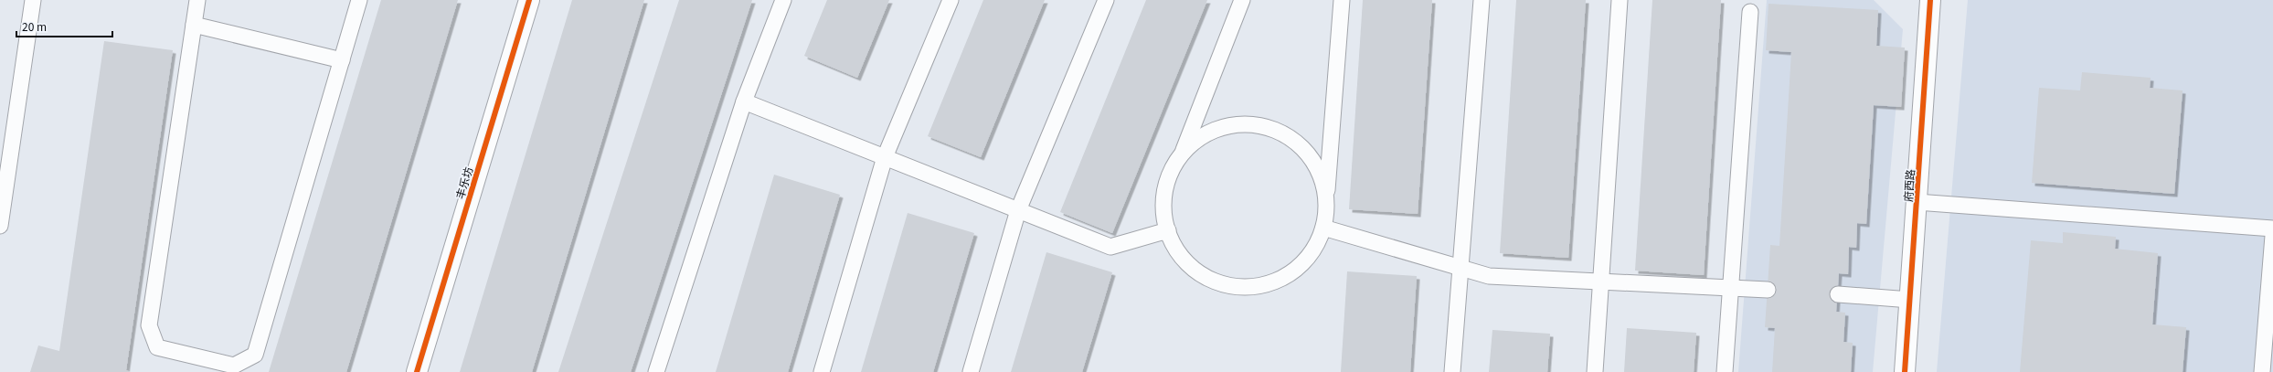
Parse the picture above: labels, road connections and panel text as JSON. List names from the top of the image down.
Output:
{
  "streets": {
    "street": ["丰乐坊", "府西路"]
  },
  "scale_bar": "20 m"
}
